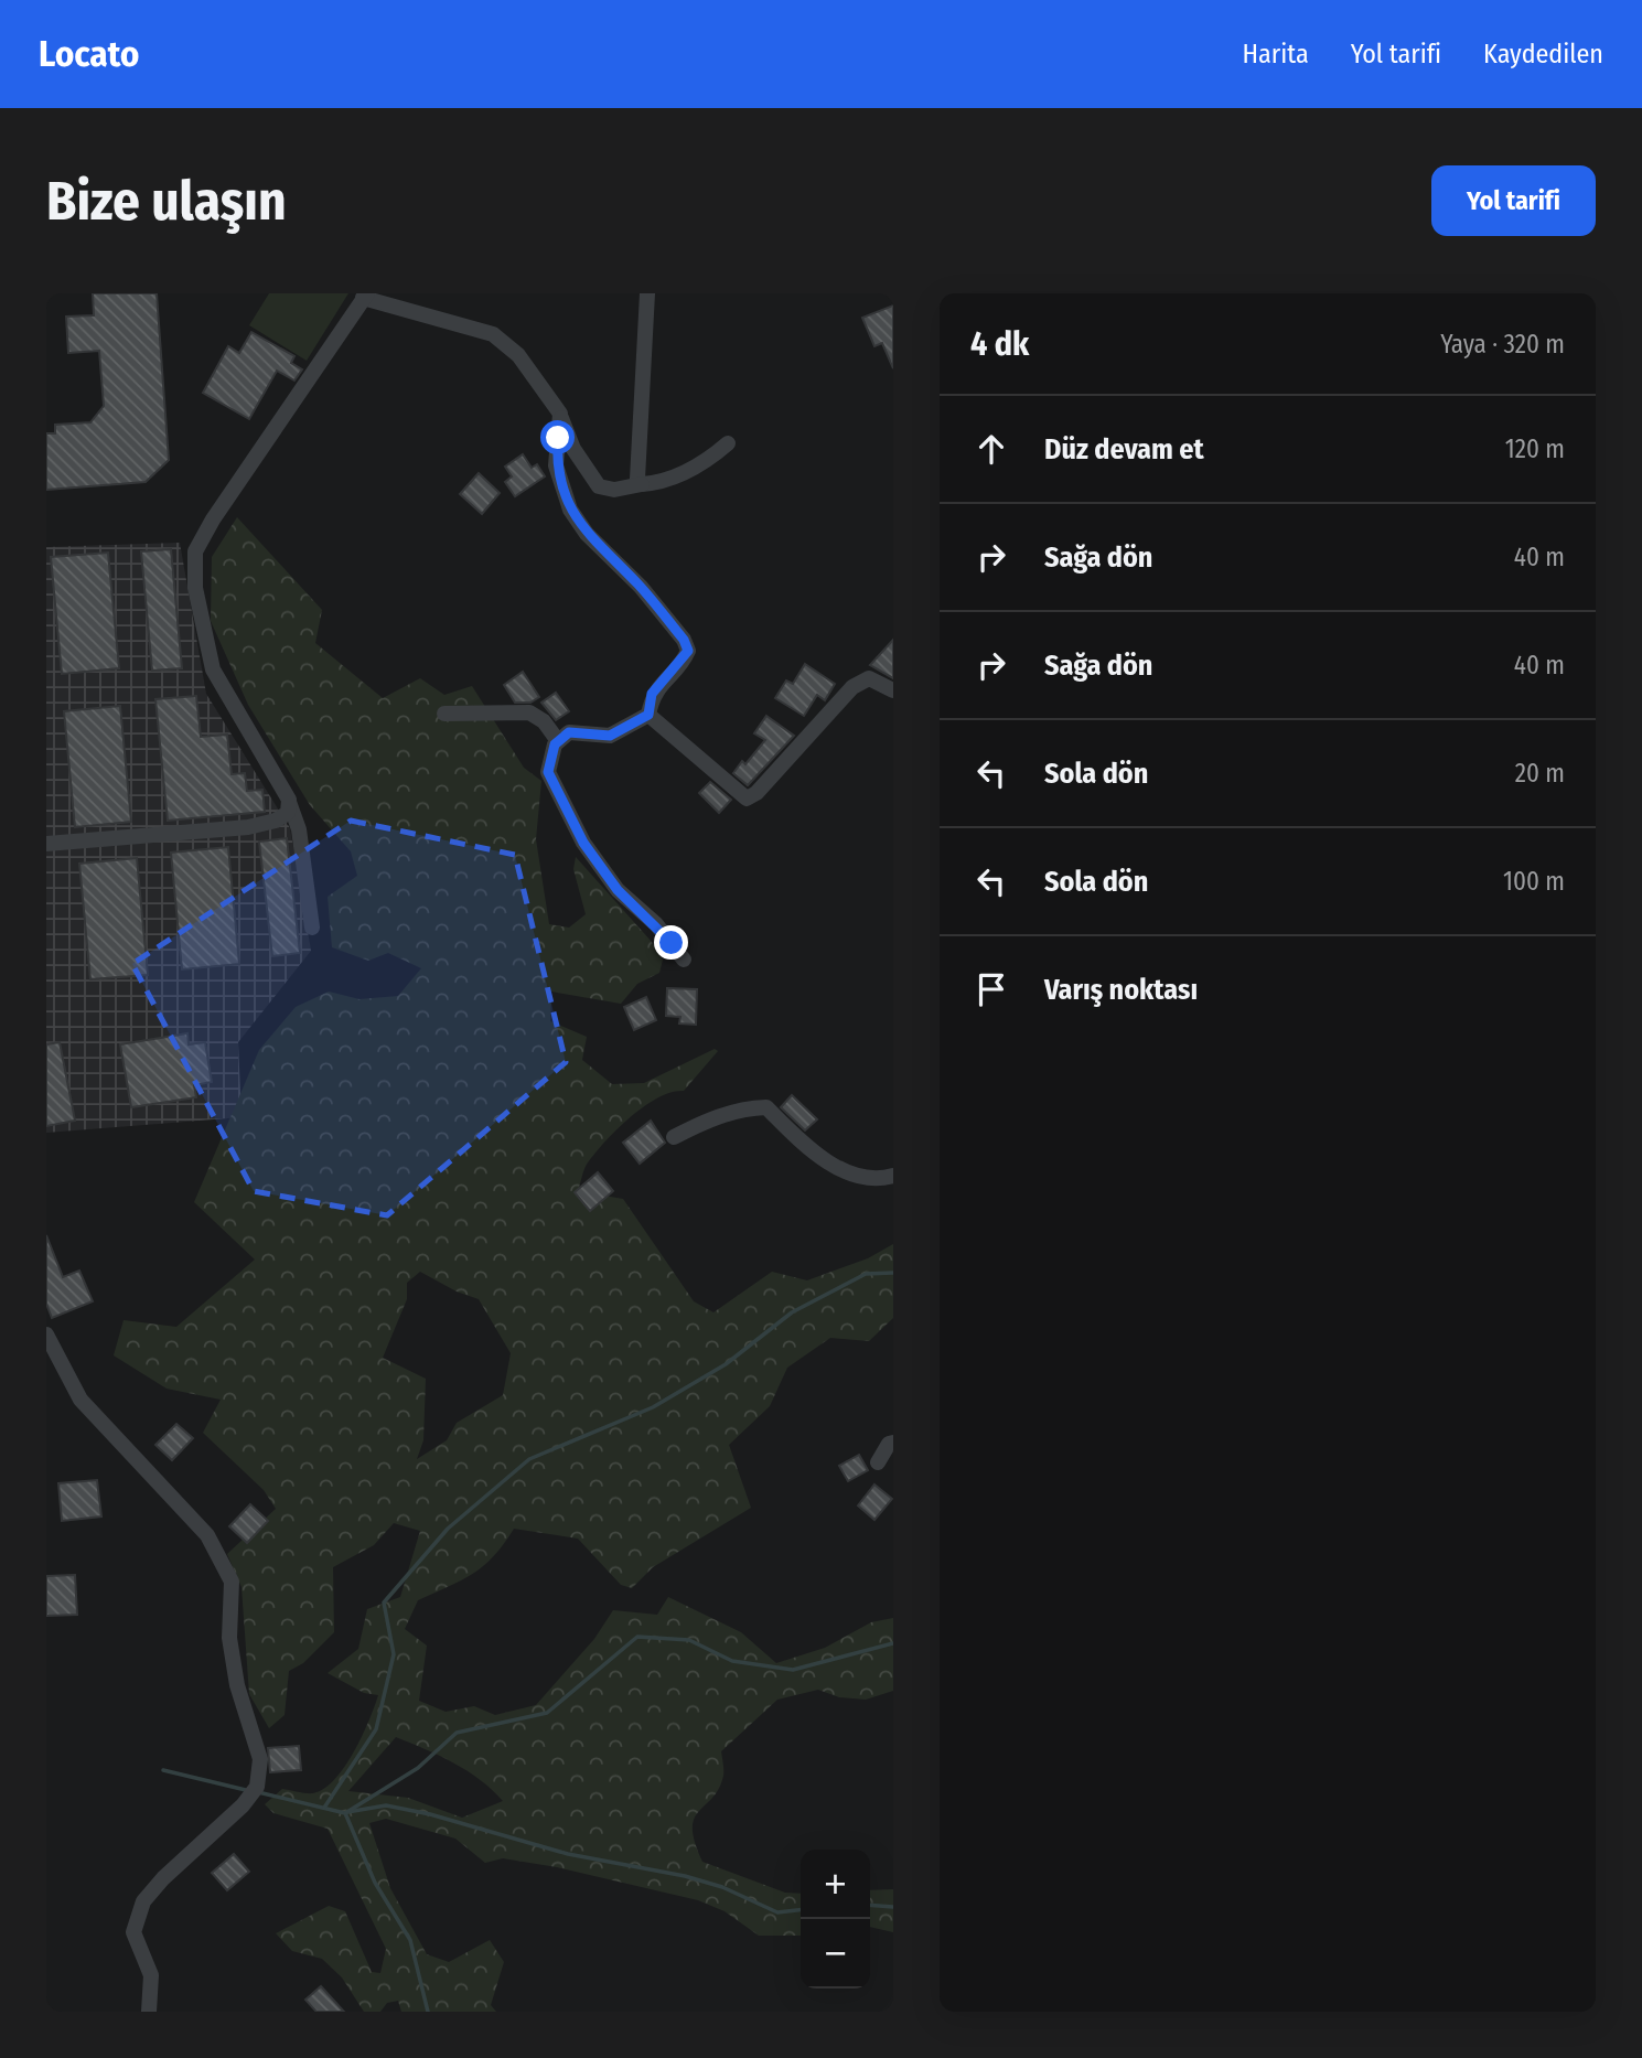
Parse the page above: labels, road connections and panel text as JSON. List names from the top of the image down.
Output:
{
  "page": {
    "header": "Locato",
    "nav": ["Harita", "Yol tarifi", "Kaydedilen"],
    "buttons": "Yol tarifi",
    "title": "Bize ulaşın",
    "heading": ["4 dk", "Yaya · 320 m"],
    "list": [
      ["Düz devam et", "120 m"],
      ["Sağa dön", "40 m"],
      ["Sağa dön", "40 m"],
      ["Sola dön", "20 m"],
      ["Sola dön", "100 m"],
      "Varış noktası"
    ],
    "map_buttons": ["+", "−"]
  }
}
